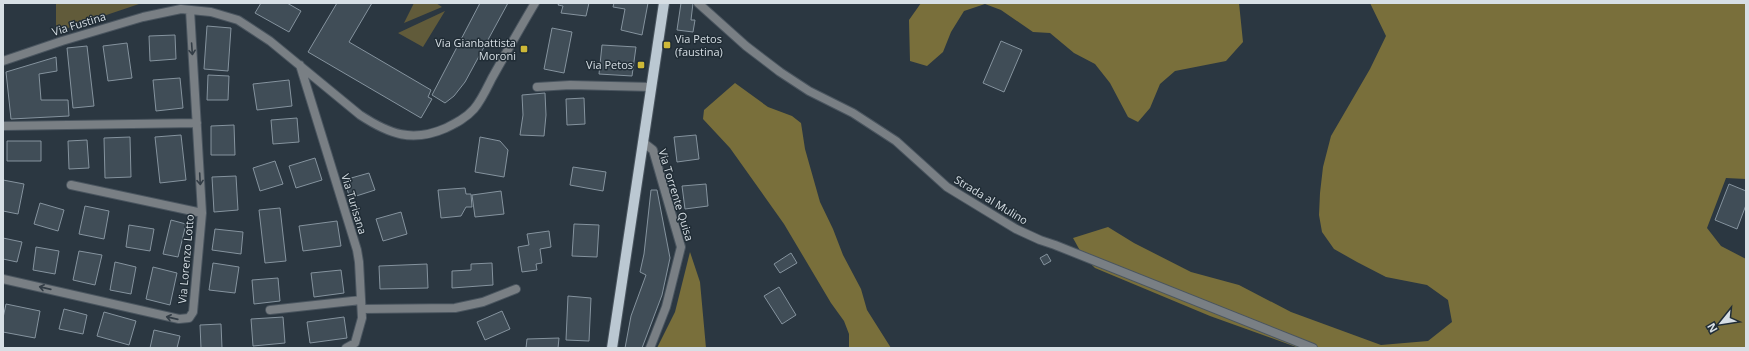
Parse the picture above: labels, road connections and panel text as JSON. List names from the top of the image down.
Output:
{
  "streets": {
    "street": [
      "Via Fustina",
      "Via Torrente Quisa",
      "Strada al Mulino",
      "Via Turisana",
      "Via Lorenzo Lotto"
    ]
  },
  "places": {
    "transit": ["Via Petos (faustina)", "Via Gianbattista Moroni", "Via Petos"]
  },
  "north": "bottom left"
}
